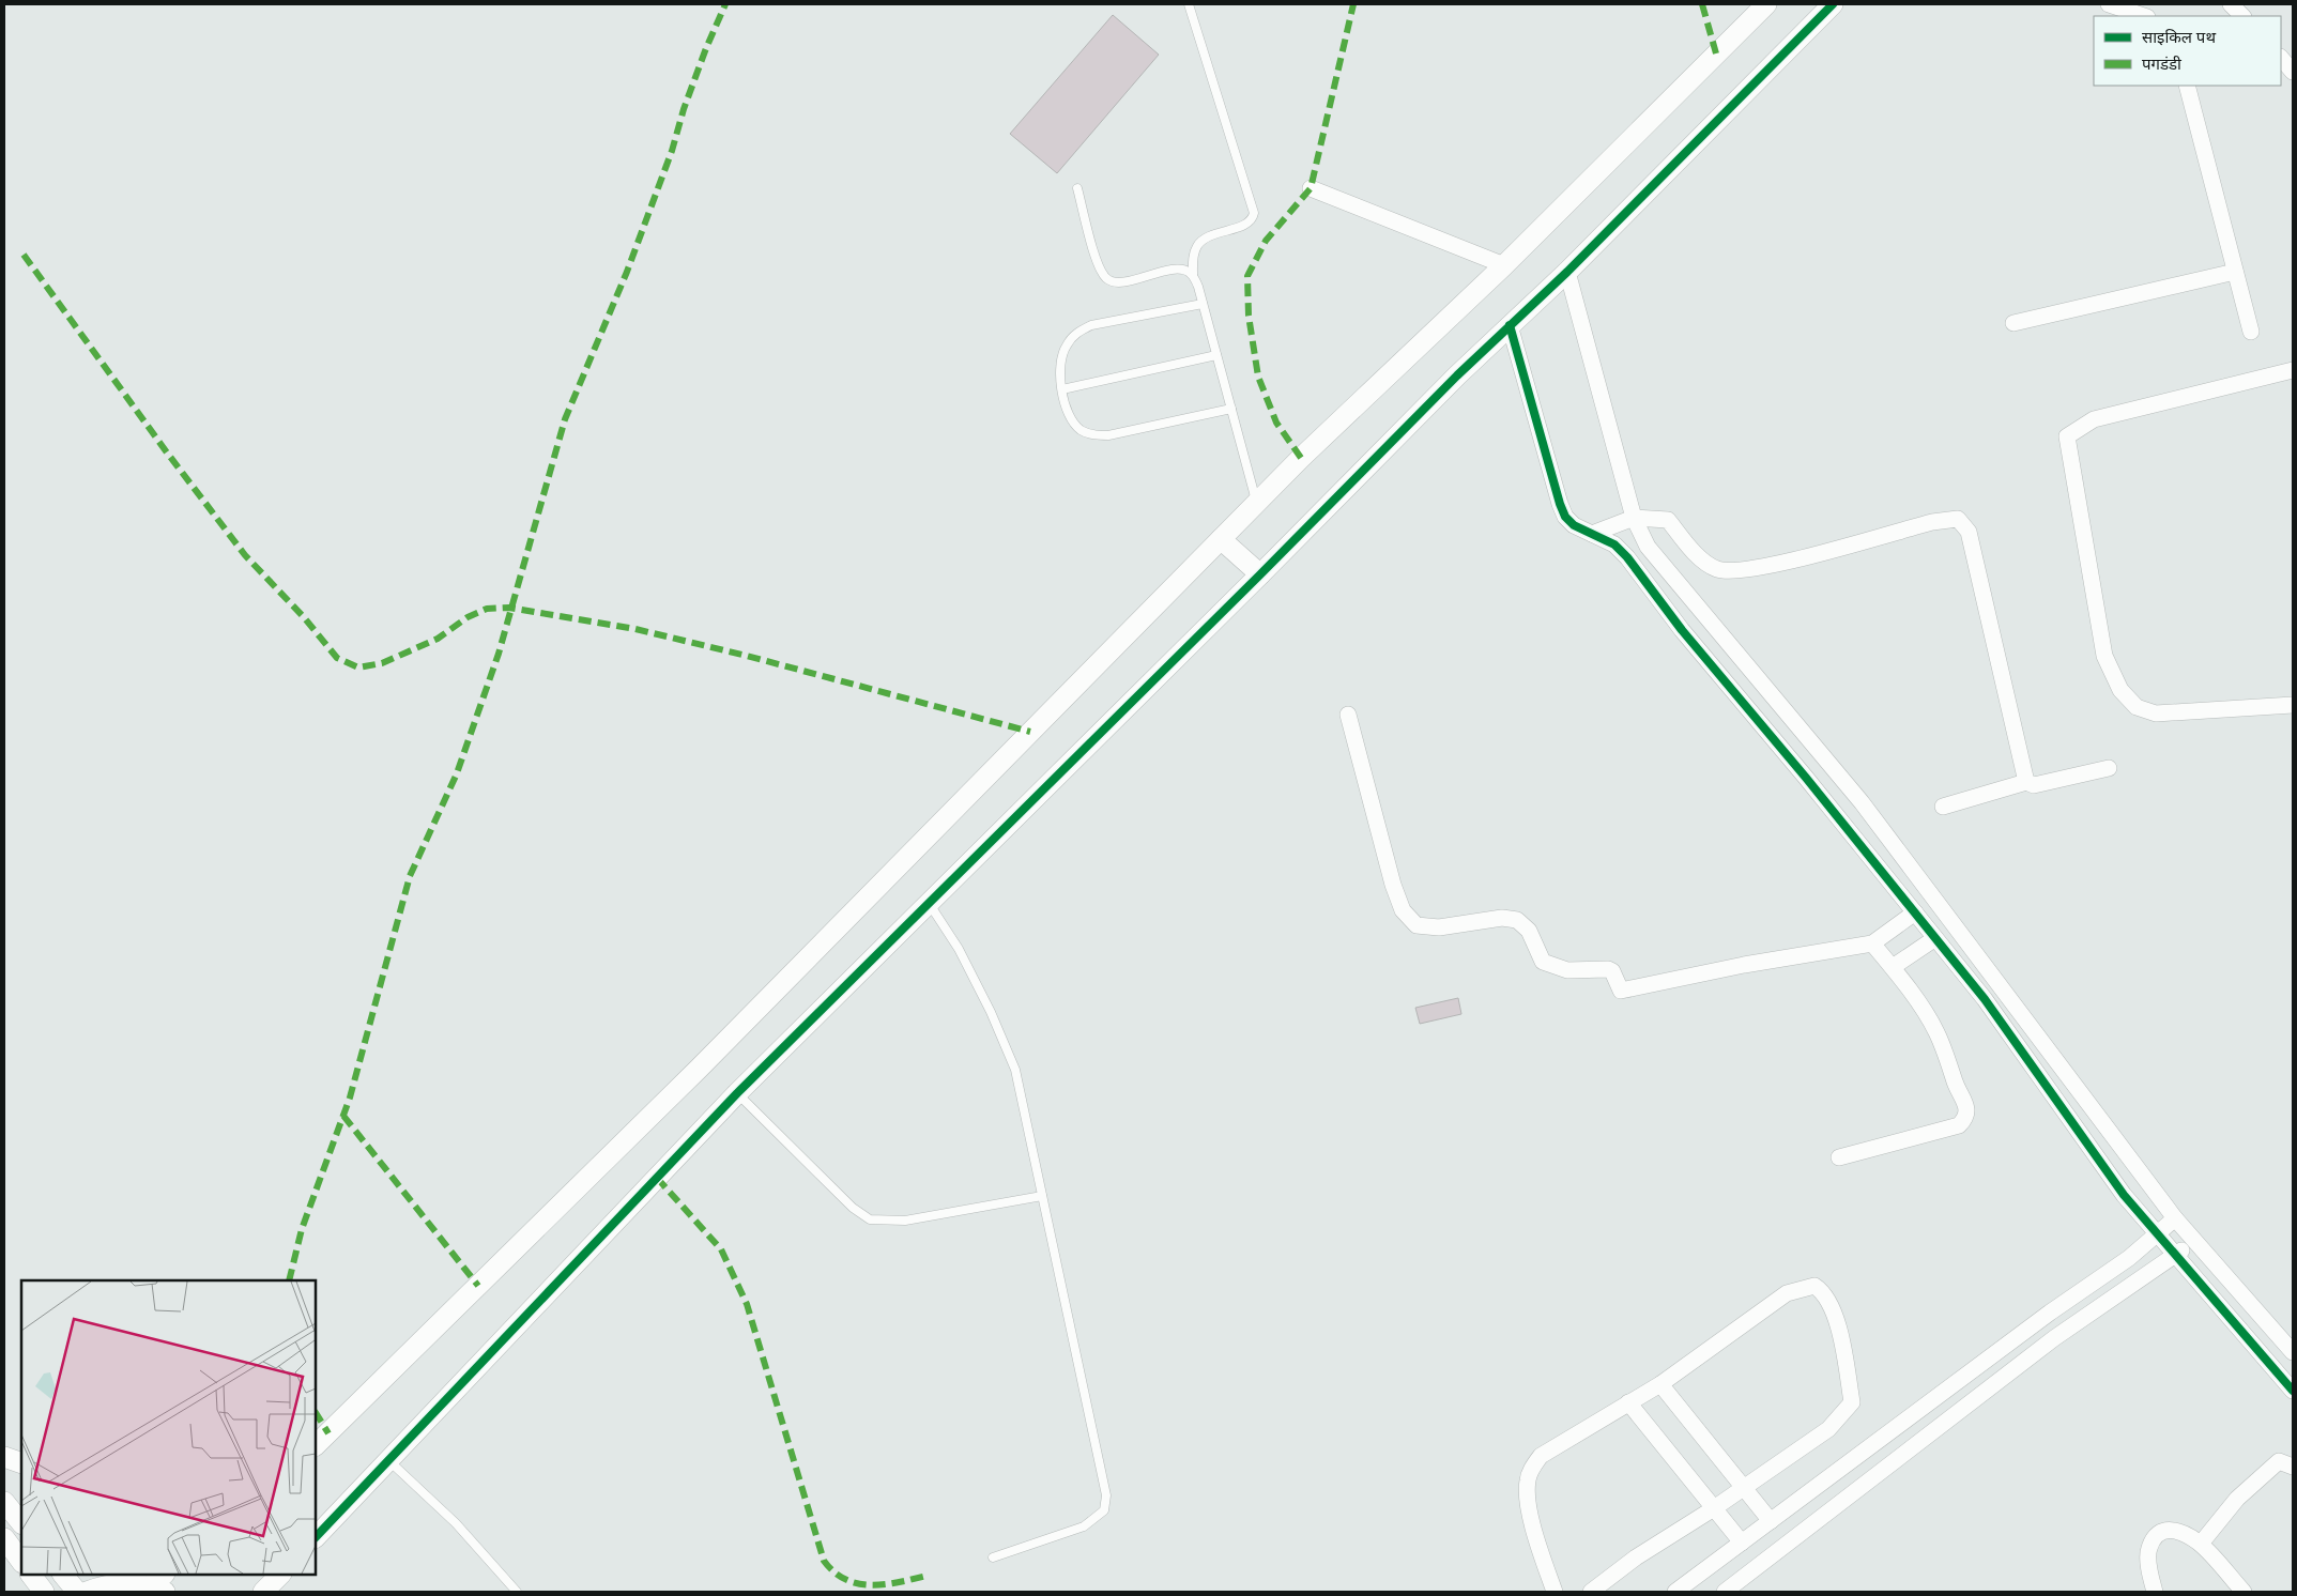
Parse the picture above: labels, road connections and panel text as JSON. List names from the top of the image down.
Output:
{
  "legend": ["साइकिल पथ", "पगडंडी"]
}
